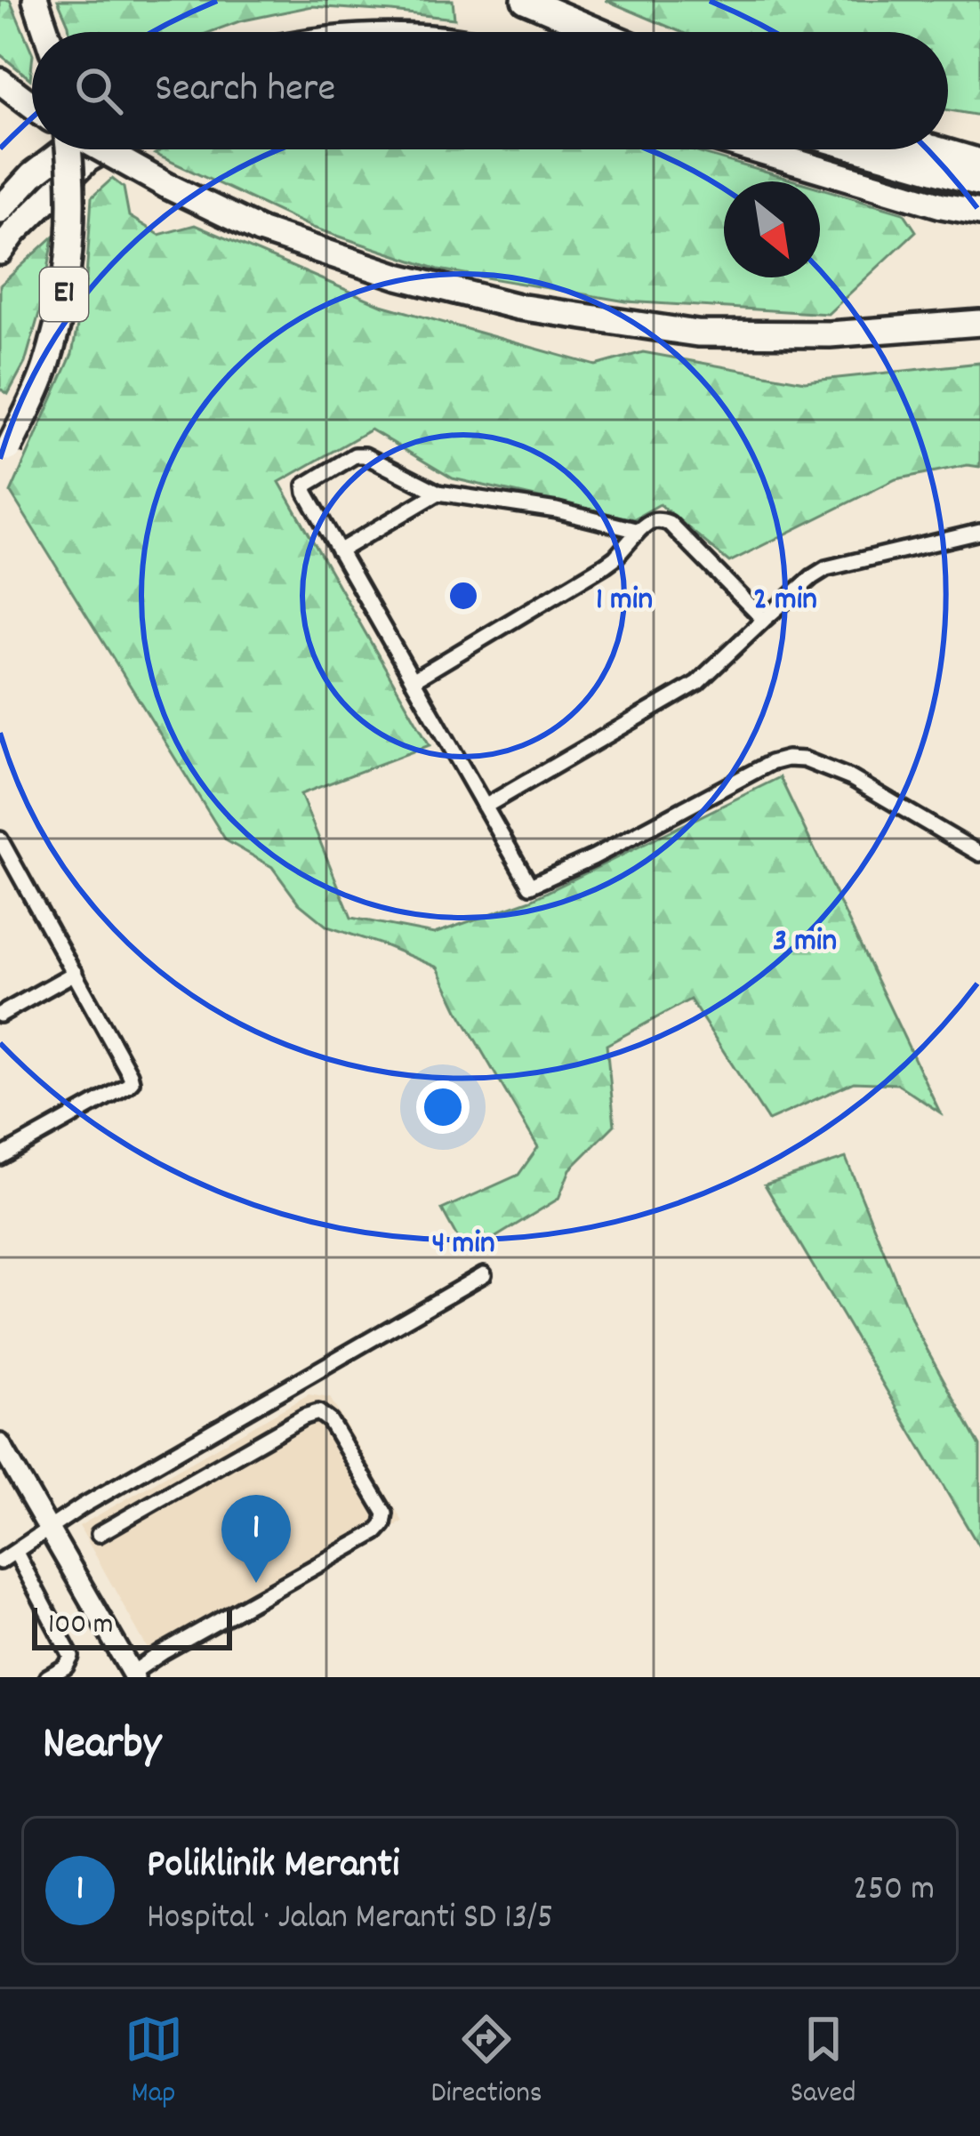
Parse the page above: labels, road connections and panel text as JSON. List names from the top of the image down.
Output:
{
  "streets": {
    "highway": ["E1"]
  },
  "scale_bar": "100 m",
  "north": "bottom right",
  "page": {
    "search": "Search here",
    "pins": "1",
    "scale": "100 m",
    "heading": "Nearby",
    "list": [
      {
        "mark": "1",
        "name": "Poliklinik Meranti",
        "note": "Hospital · Jalan Meranti SD 13/5",
        "value": "250 m"
      }
    ],
    "nav": ["Map", "Directions", "Saved"]
  },
  "rings": [
    "1 min",
    "2 min",
    "3 min",
    "4 min"
  ]
}
